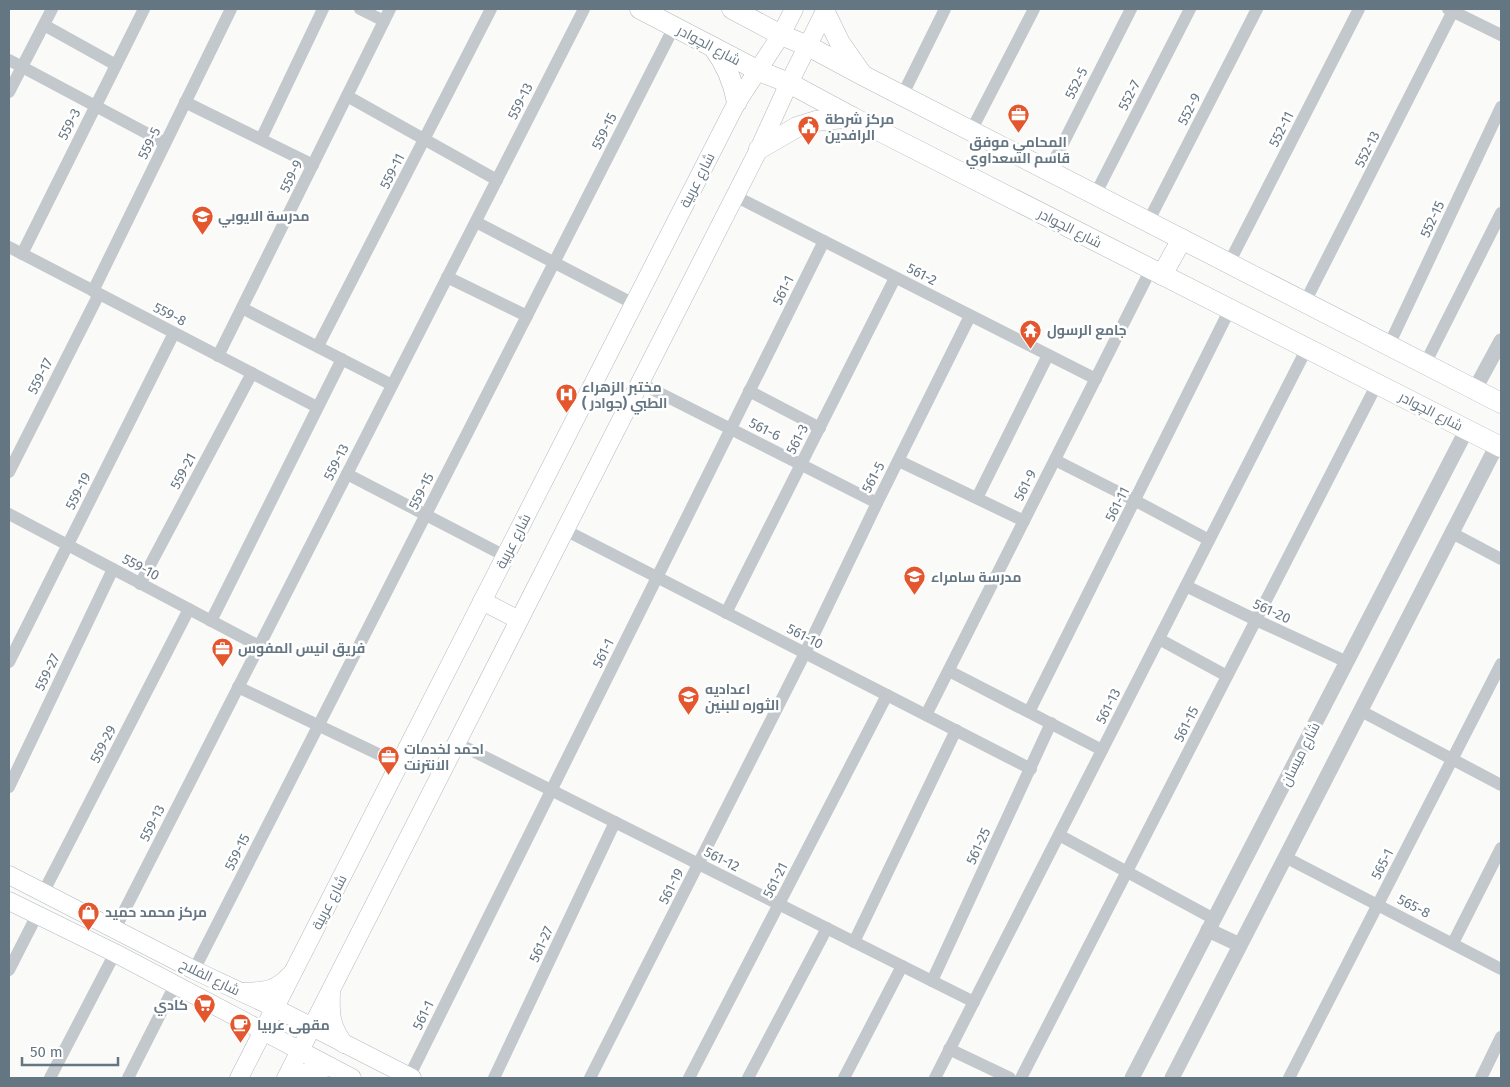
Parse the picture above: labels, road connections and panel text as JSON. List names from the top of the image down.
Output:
{
  "streets": {
    "main road": ["شارع الچوادر", "شارع عربية", "شارع الفلاح"],
    "street": [
      "552-5",
      "552-7",
      "559-13",
      "552-9",
      "559-3",
      "552-11",
      "559-15",
      "559-5",
      "552-13",
      "559-11",
      "559-9",
      "552-15",
      "561-2",
      "561-1",
      "559-8",
      "559-17",
      "561-6",
      "561-3",
      "559-21",
      "561-5",
      "561-9",
      "559-19",
      "561-11",
      "559-10",
      "561-20",
      "561-10",
      "559-27",
      "561-13",
      "561-15",
      "559-29",
      "شارع ميسان",
      "561-25",
      "561-12",
      "565-1",
      "561-21",
      "561-19",
      "565-8",
      "561-27"
    ]
  },
  "crossings": [
    ["شارع الچوادر", "559-15"],
    ["شارع الچوادر", "شارع عربية"],
    ["شارع الچوادر", "561-9"],
    ["شارع الچوادر", "561-11"],
    ["شارع الچوادر", "561-13"],
    ["شارع الچوادر", "561-15"],
    ["شارع الچوادر", "شارع ميسان"],
    ["559-13", "559-10"],
    ["559-13", "شارع الفلاح"],
    ["559-3", "559-8"],
    ["559-15", "شارع الفلاح"],
    ["559-5", "559-8"],
    ["559-5", "559-17"],
    ["559-9", "559-8"],
    ["شارع عربية", "شارع الفلاح"],
    ["561-2", "561-1"],
    ["561-2", "561-3"],
    ["561-2", "561-5"],
    ["561-2", "561-9"],
    ["561-1", "561-6"],
    ["561-1", "561-10"],
    ["561-1", "561-12"],
    ["561-1", "شارع الفلاح"],
    ["559-8", "559-17"],
    ["559-8", "559-21"],
    ["559-8", "559-19"],
    ["561-6", "561-3"],
    ["561-6", "561-5"],
    ["561-3", "561-10"],
    ["559-21", "559-10"],
    ["561-5", "561-10"],
    ["561-5", "561-19"],
    ["561-9", "561-10"],
    ["559-19", "559-10"],
    ["559-10", "559-27"],
    ["559-10", "559-29"],
    ["561-20", "561-13"],
    ["561-20", "561-15"],
    ["561-20", "شارع ميسان"],
    ["561-10", "561-25"],
    ["561-10", "561-21"],
    ["561-10", "561-19"],
    ["561-13", "561-12"],
    ["559-29", "شارع الفلاح"],
    ["561-25", "561-12"],
    ["561-12", "561-21"],
    ["561-12", "561-19"],
    ["561-12", "561-27"],
    ["565-1", "565-8"]
  ],
  "places": {
    "office": ["المحامي موفق قاسم السعداوي", "فريق انيس المفوس", "احمد لخدمات الانترنت"],
    "public building": ["مركز شرطة الرافدين"],
    "school or university": ["مدرسة الايوبي", "مدرسة سامراء", "اعداديه الثوره للبنين"],
    "temple": ["جامع الرسول"],
    "hospital": ["مختبر الزهراء الطبي (جوادر )"],
    "shop": ["مركز محمد حميد"],
    "supermarket": ["كادي"],
    "cafe": ["مقهى عربيا"]
  },
  "scale_bar": "50 m"
}
